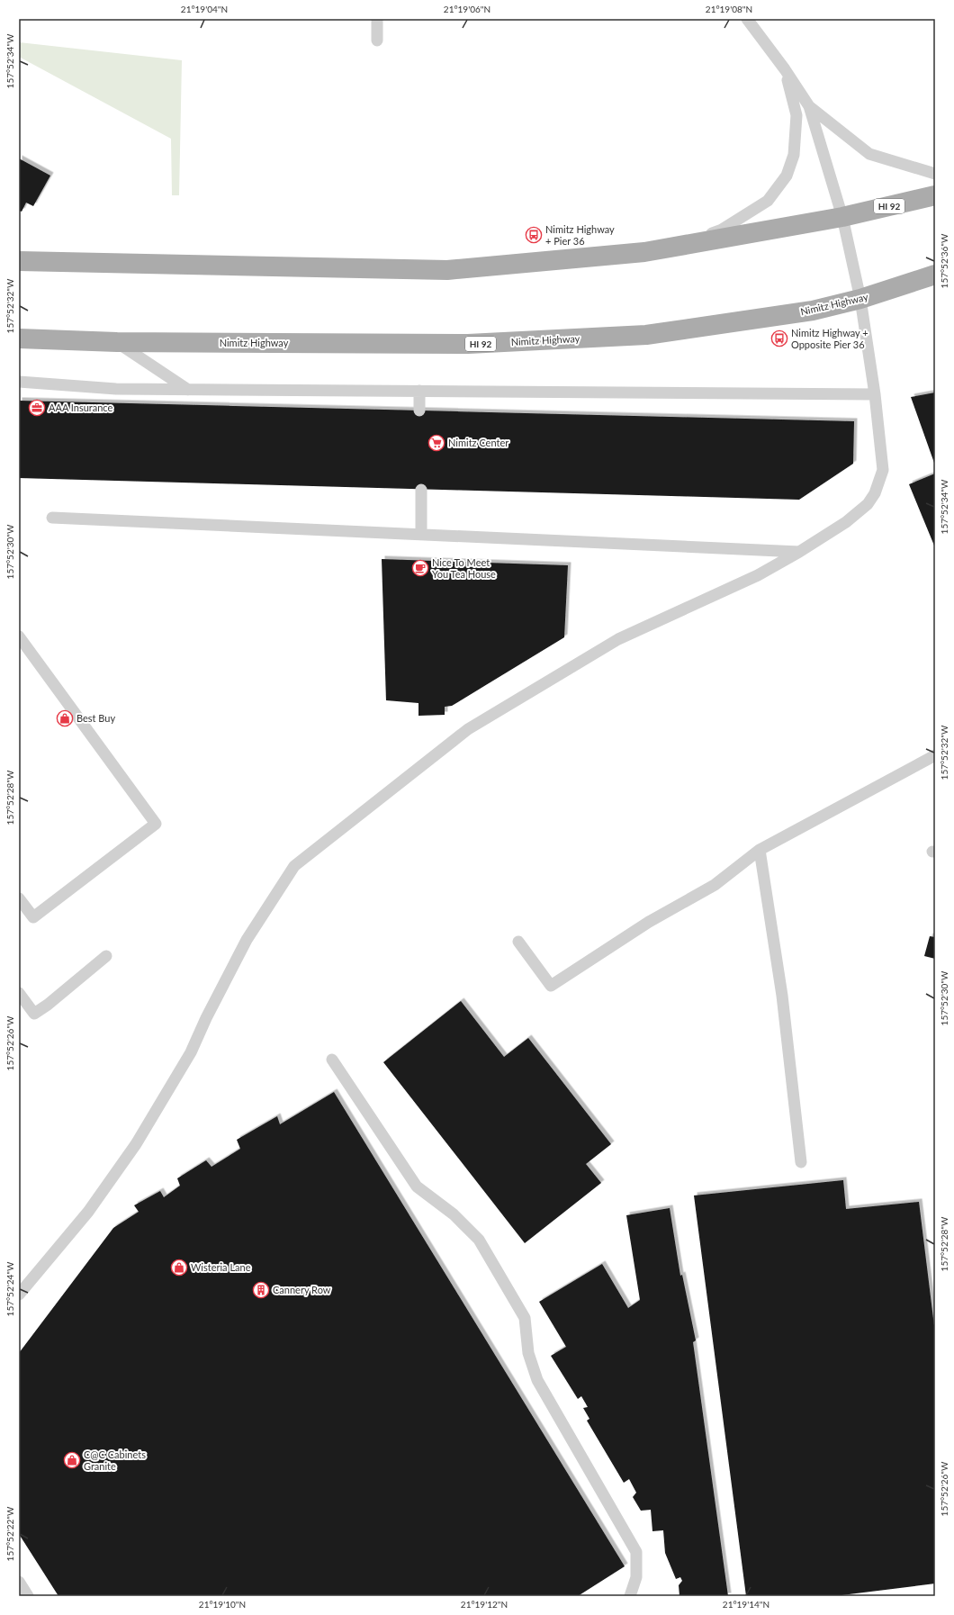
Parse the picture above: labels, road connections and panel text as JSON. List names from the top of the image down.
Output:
{
  "streets": {
    "main road": ["HI 92", "Nimitz Highway"]
  },
  "places": {
    "bus stop": ["Nimitz Highway + Pier 36", "Nimitz Highway + Opposite Pier 36"],
    "office": ["AAA Insurance"],
    "supermarket": ["Nimitz Center"],
    "cafe": ["Nice To Meet You Tea House"],
    "shop": ["Best Buy", "Wisteria Lane", "C@C Cabinets Granite"],
    "building": ["Cannery Row"]
  },
  "coordinates": [
    "21°19'04\"N",
    "21°19'06\"N",
    "21°19'08\"N",
    "157°52'34\"W",
    "157°52'36\"W",
    "157°52'32\"W",
    "157°52'30\"W",
    "157°52'28\"W",
    "157°52'26\"W",
    "157°52'24\"W",
    "157°52'22\"W",
    "21°19'10\"N",
    "21°19'12\"N",
    "21°19'14\"N"
  ]
}
